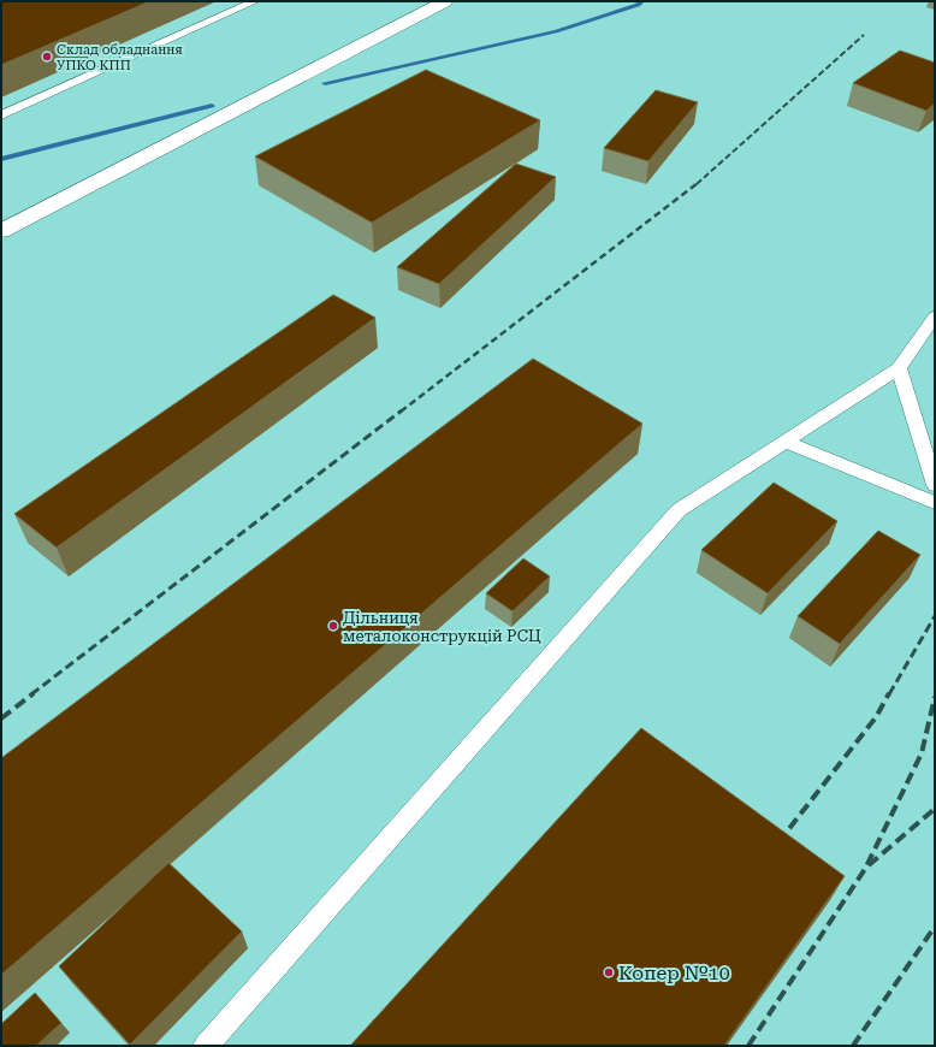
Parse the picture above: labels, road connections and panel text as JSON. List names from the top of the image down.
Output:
{
  "places": ["Склад обладнання УПКО КПП", "Дільниця металоконструкцій РСЦ", "Копер №10"]
}
